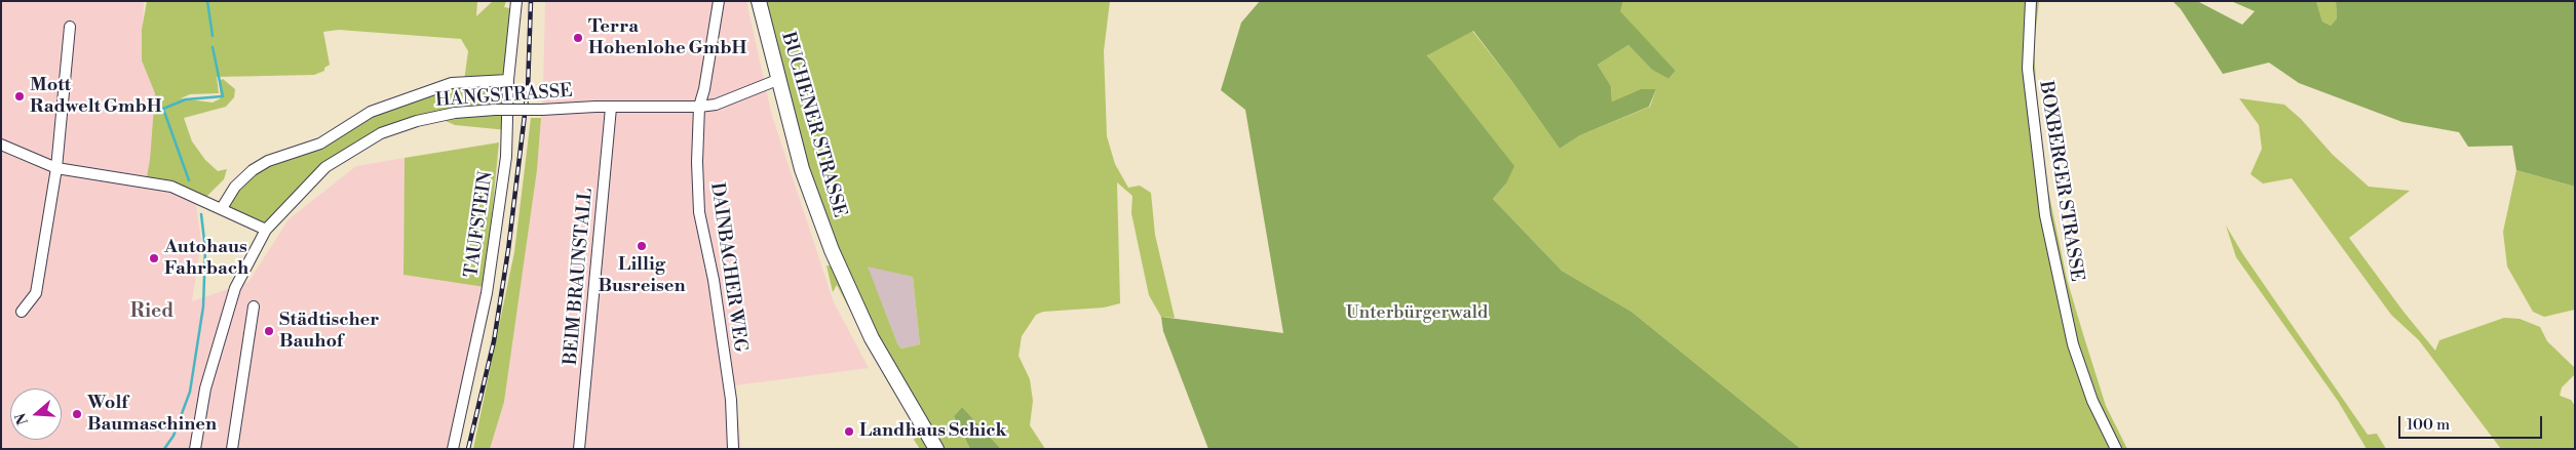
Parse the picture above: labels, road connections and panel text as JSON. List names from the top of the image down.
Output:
{
  "streets": {
    "main road": ["BUCHENER STRASSE"],
    "street": [
      "HANGSTRASSE",
      "BOXBERGER STRASSE",
      "TAUFSTEIN",
      "DAINBACHER WEG",
      "BEIM BRAUNSTALL"
    ]
  },
  "crossings": [
    ["HANGSTRASSE", "BUCHENER STRASSE"],
    ["HANGSTRASSE", "DAINBACHER WEG"],
    ["HANGSTRASSE", "BEIM BRAUNSTALL"]
  ],
  "districts": ["Ried"],
  "parks": ["Unterbürgerwald"],
  "places": [
    "Terra Hohenlohe GmbH",
    "Mott Radwelt GmbH",
    "Lillig Busreisen",
    "Autohaus Fahrbach",
    "Städtischer Bauhof",
    "Wolf Baumaschinen",
    "Landhaus Schick"
  ],
  "scale_bar": "100 m",
  "north": "left"
}
